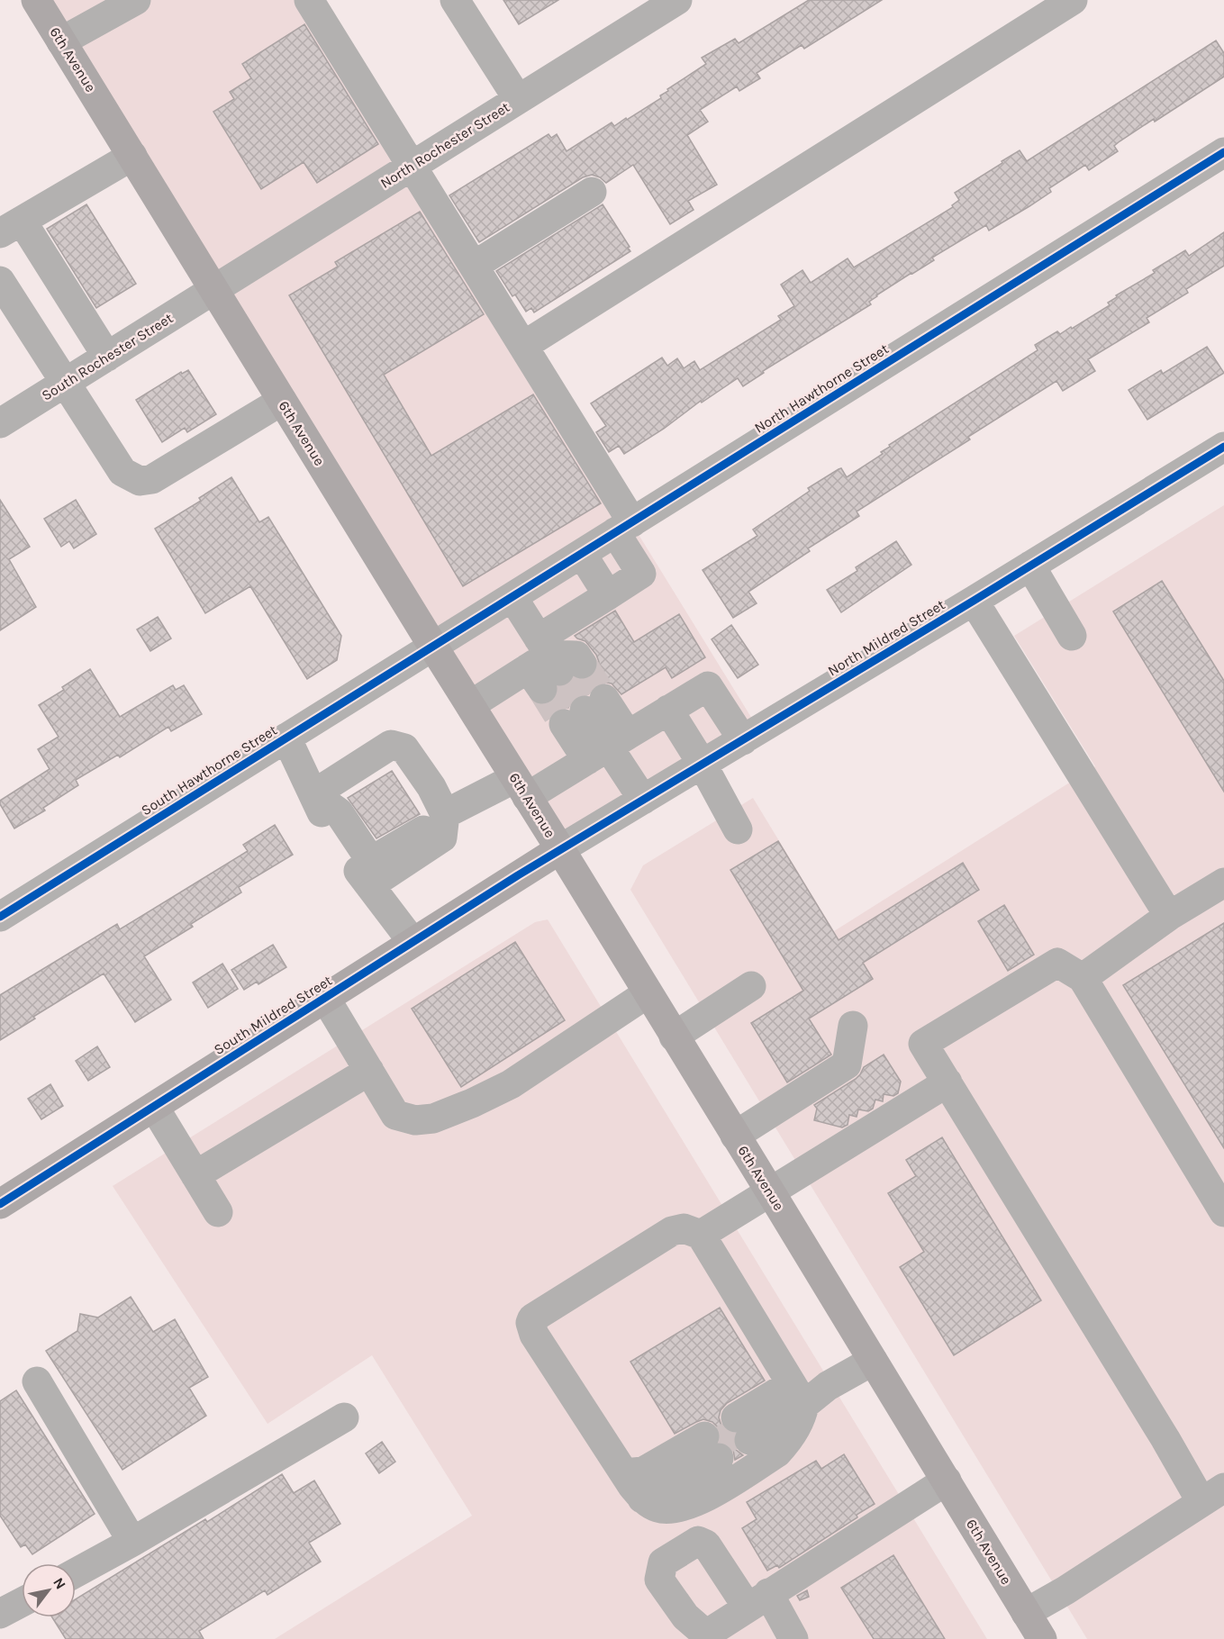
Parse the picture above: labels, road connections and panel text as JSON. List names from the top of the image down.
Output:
{
  "streets": {
    "main road": ["6th Avenue", "South Mildred Street"],
    "street": [
      "North Rochester Street",
      "South Rochester Street",
      "North Hawthorne Street",
      "North Mildred Street",
      "South Hawthorne Street"
    ]
  },
  "crossings": [
    ["6th Avenue", "North Rochester Street"],
    ["6th Avenue", "South Rochester Street"],
    ["6th Avenue", "North Hawthorne Street"],
    ["6th Avenue", "North Mildred Street"],
    ["6th Avenue", "South Hawthorne Street"],
    ["6th Avenue", "South Mildred Street"],
    ["North Rochester Street", "South Rochester Street"],
    ["North Hawthorne Street", "South Hawthorne Street"],
    ["North Mildred Street", "South Mildred Street"]
  ],
  "north": "top right"
}
